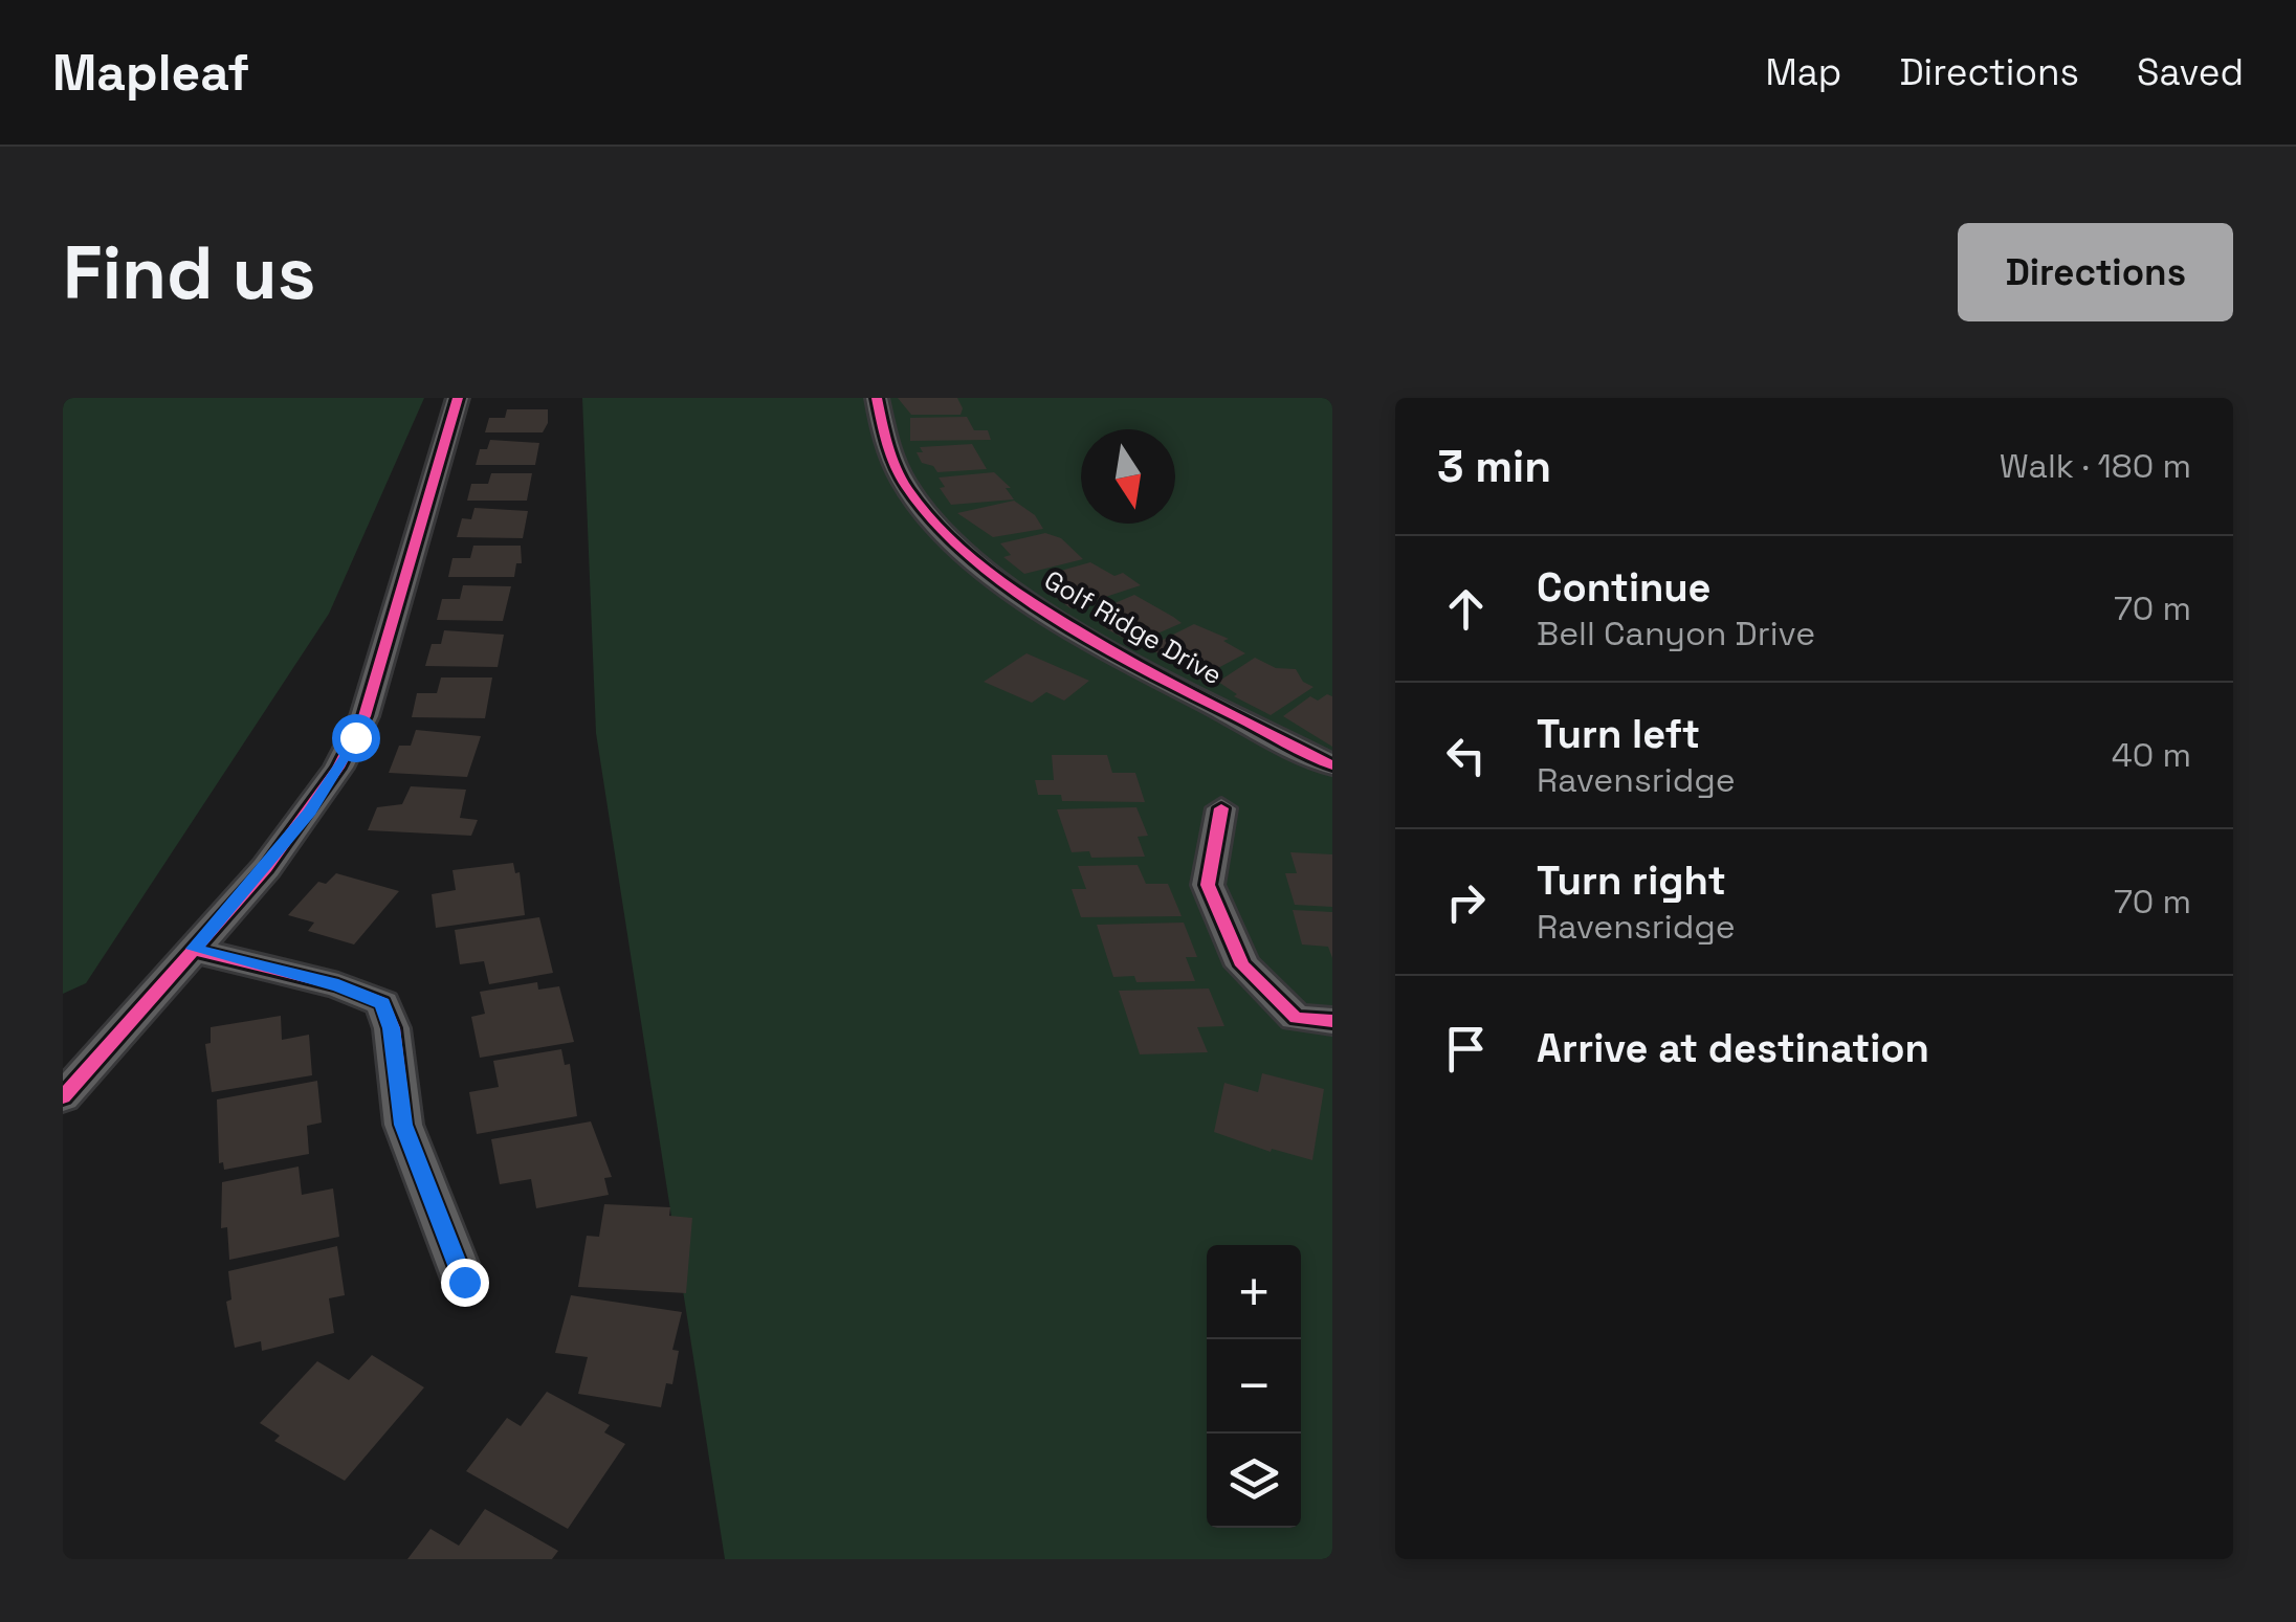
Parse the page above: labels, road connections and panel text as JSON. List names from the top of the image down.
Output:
{
  "streets": {
    "street": ["Golf Ridge Drive"]
  },
  "north": "bottom",
  "page": {
    "header": "Mapleaf",
    "nav": ["Map", "Directions", "Saved"],
    "buttons": "Directions",
    "title": "Find us",
    "heading": ["3 min", "Walk · 180 m"],
    "list": [
      ["Continue", "Bell Canyon Drive", "70 m"],
      ["Turn left", "Ravensridge", "40 m"],
      ["Turn right", "Ravensridge", "70 m"],
      "Arrive at destination"
    ],
    "map_buttons": ["+", "−"]
  }
}
